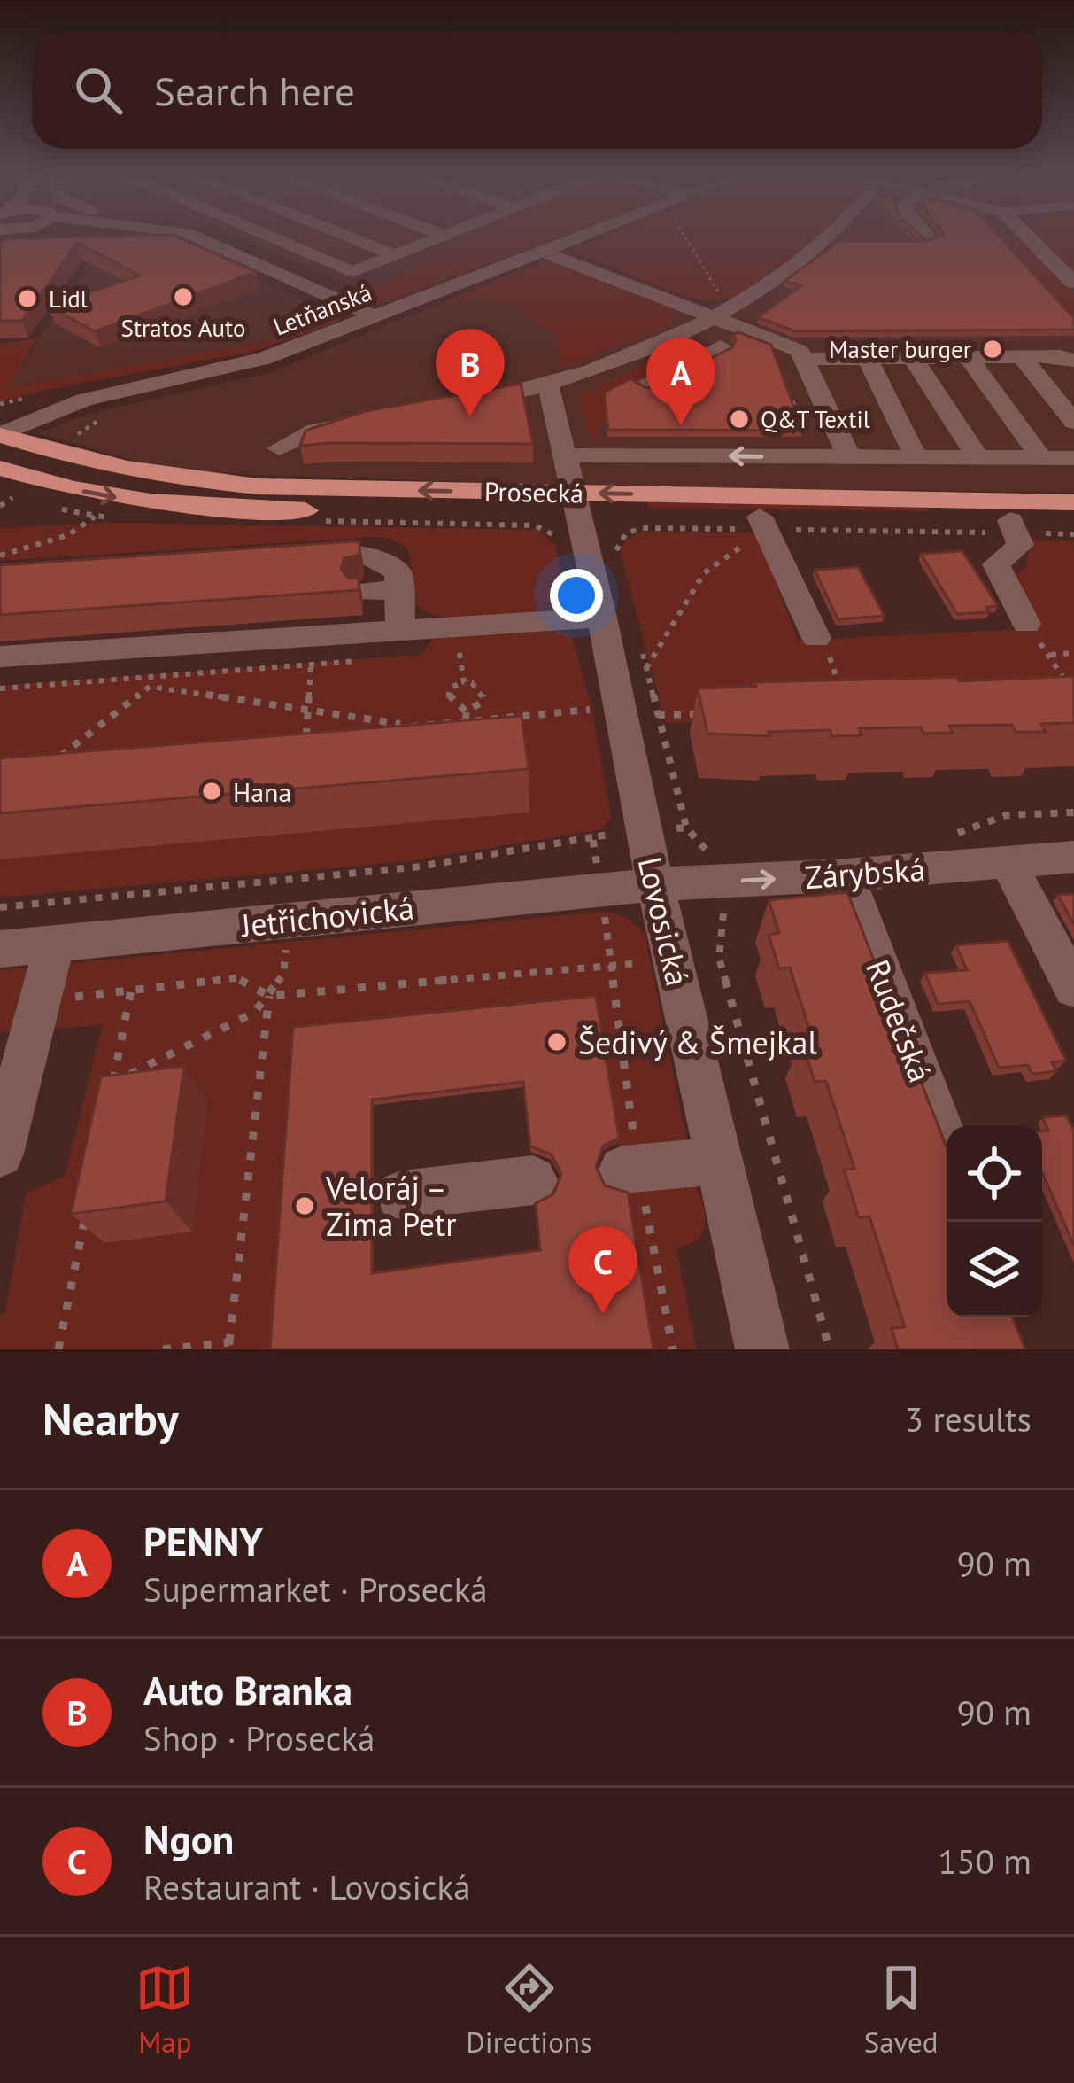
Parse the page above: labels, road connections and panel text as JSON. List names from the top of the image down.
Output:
{
  "streets": {
    "main road": ["Prosecká"],
    "street": [
      "Letňanská",
      "Zárybská",
      "Jetřichovická",
      "Lovosická",
      "Rudečská"
    ]
  },
  "crossings": [
    ["Letňanská", "Prosecká"],
    ["Prosecká", "Lovosická"],
    ["Zárybská", "Jetřichovická"],
    ["Zárybská", "Lovosická"],
    ["Zárybská", "Rudečská"],
    ["Jetřichovická", "Lovosická"]
  ],
  "one_way": ["Zárybská"],
  "places": [
    "Stratos Auto",
    "Lidl",
    "Master burger",
    "Q&T Textil",
    "Hana",
    "Šedivý & Šmejkal",
    "Veloráj – Zima Petr"
  ],
  "page": {
    "search": "Search here",
    "pins": ["B", "A", "C"],
    "heading": ["Nearby", "3 results"],
    "list": [
      {
        "mark": "A",
        "name": "PENNY",
        "note": "Supermarket · Prosecká",
        "value": "90 m"
      },
      {
        "mark": "B",
        "name": "Auto Branka",
        "note": "Shop · Prosecká",
        "value": "90 m"
      },
      {
        "mark": "C",
        "name": "Ngon",
        "note": "Restaurant · Lovosická",
        "value": "150 m"
      }
    ],
    "nav": ["Map", "Directions", "Saved"]
  }
}
